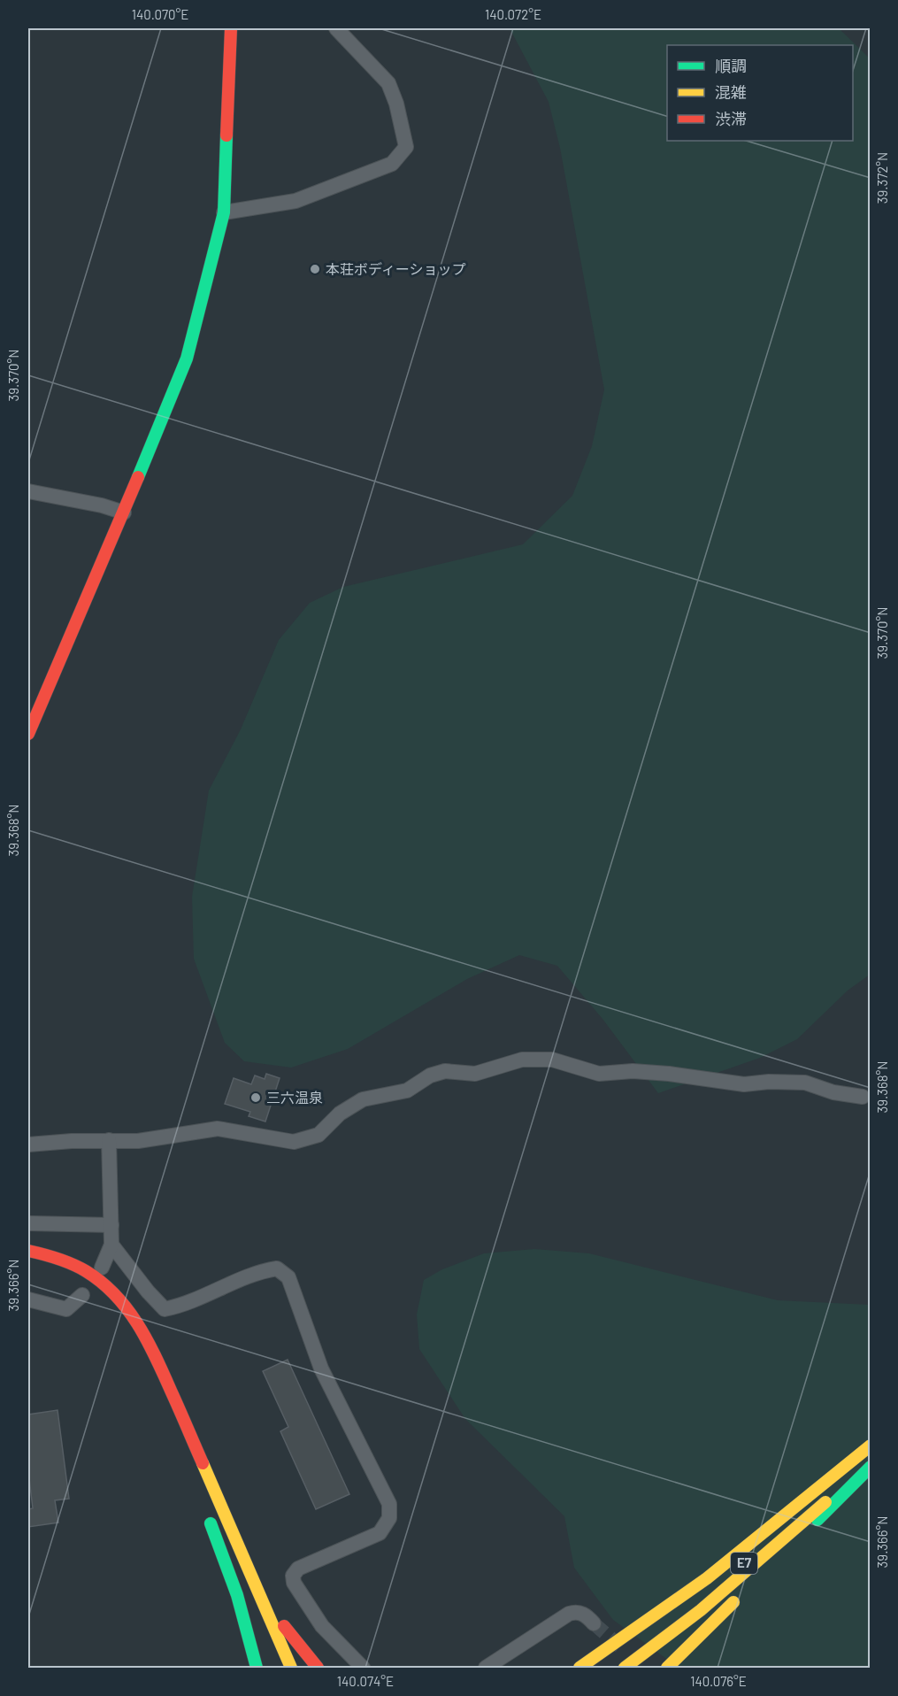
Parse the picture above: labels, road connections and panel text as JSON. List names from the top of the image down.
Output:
{
  "streets": {
    "main road": ["E7"]
  },
  "places": ["本荘ボディーショップ", "三六温泉"],
  "legend": ["順調", "混雑", "渋滞"],
  "coordinates": [
    "140.070°E",
    "140.072°E",
    "39.372°N",
    "39.370°N",
    "39.368°N",
    "39.366°N",
    "140.074°E",
    "140.076°E"
  ]
}
